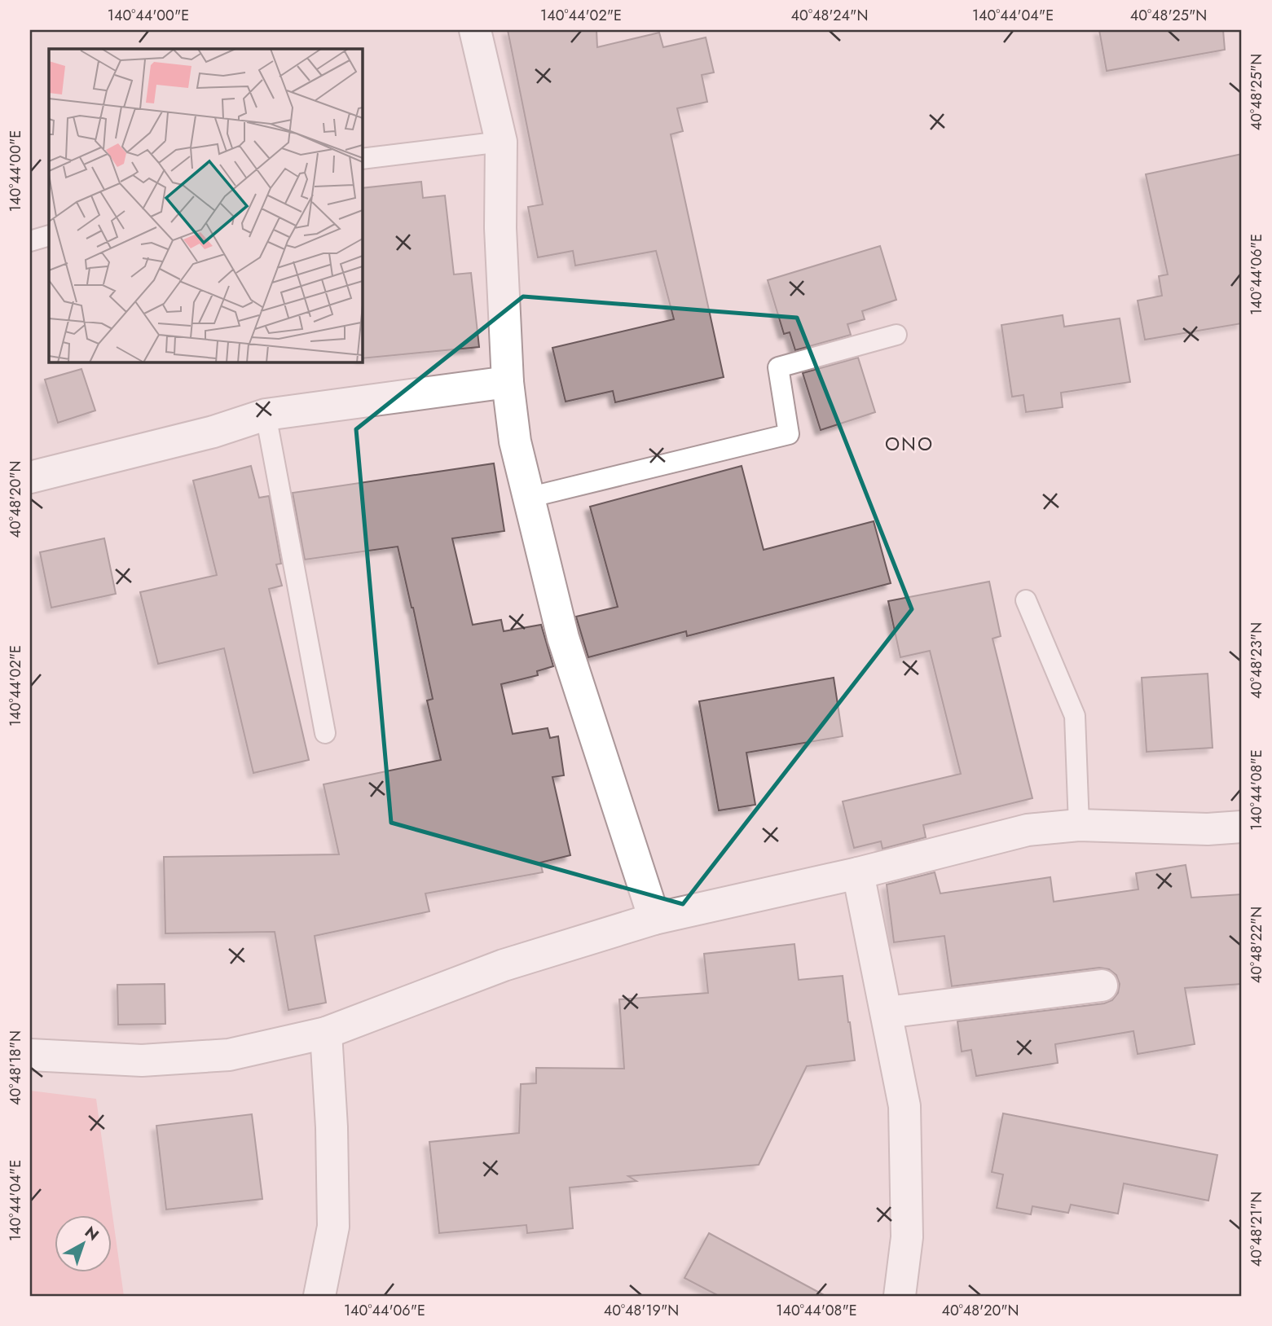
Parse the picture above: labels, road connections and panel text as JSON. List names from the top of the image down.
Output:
{
  "districts": ["ONO"],
  "north": "top right",
  "coordinates": [
    "140°44'00\"E",
    "140°44'02\"E",
    "40°48'24\"N",
    "140°44'04\"E",
    "40°48'25\"N",
    "140°44'06\"E",
    "40°48'20\"N",
    "40°48'23\"N",
    "140°44'08\"E",
    "40°48'22\"N",
    "40°48'18\"N",
    "40°48'21\"N",
    "40°48'19\"N"
  ]
}
